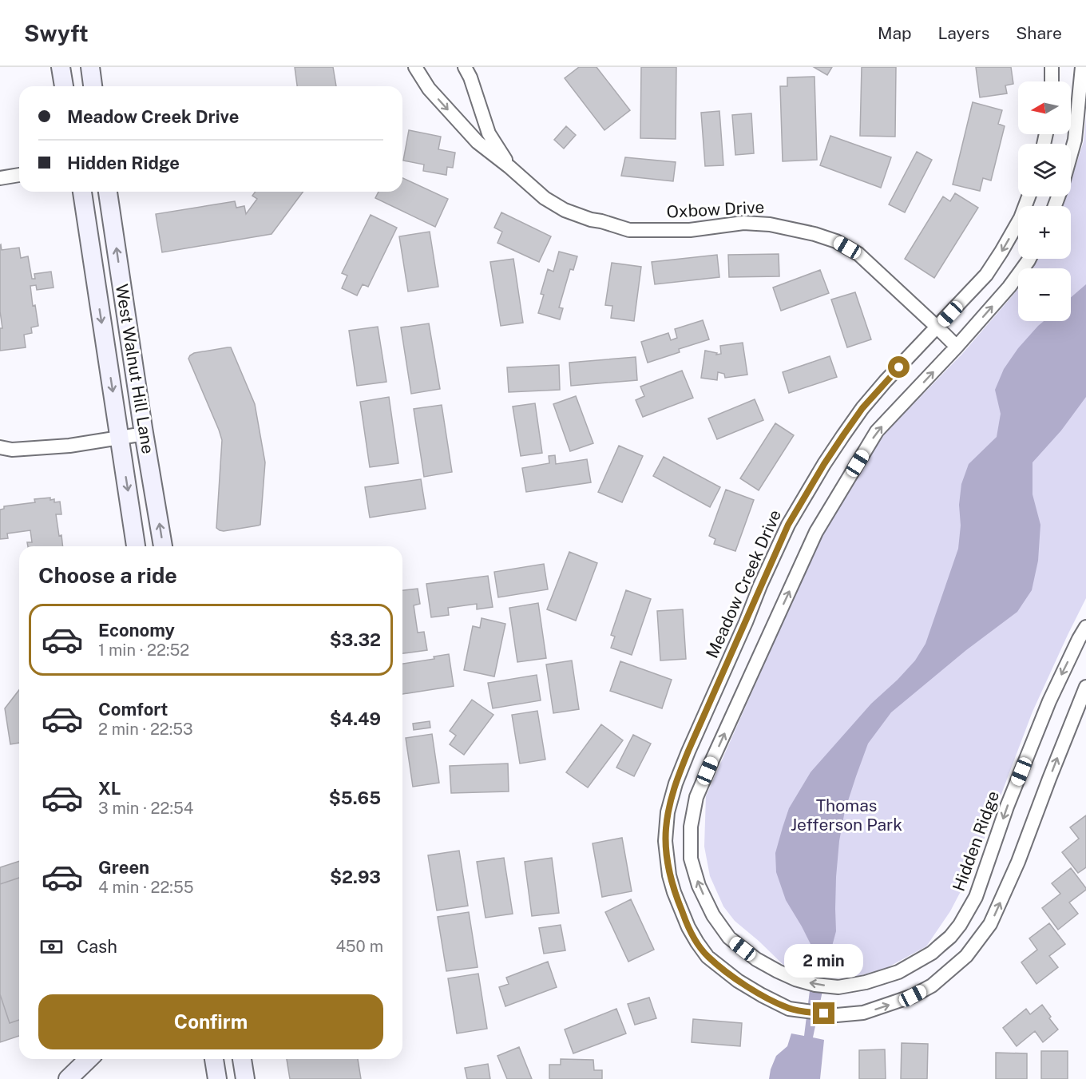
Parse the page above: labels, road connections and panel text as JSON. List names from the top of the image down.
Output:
{
  "streets": {
    "main road": ["West Walnut Hill Lane"],
    "street": ["Oxbow Drive", "Meadow Creek Drive", "Hidden Ridge"]
  },
  "crossings": [
    ["Oxbow Drive", "Meadow Creek Drive"],
    ["Oxbow Drive", "Hidden Ridge"]
  ],
  "parks": ["Thomas Jefferson Park"],
  "north": "left",
  "page": {
    "header": "Swyft",
    "nav": ["Map", "Layers", "Share"],
    "map_buttons": ["+", "−"],
    "banner": ["Meadow Creek Drive", "Hidden Ridge"],
    "heading": "Choose a ride",
    "list": [
      {
        "name": "Economy",
        "note": "1 min · 22:52",
        "value": "$3.32"
      },
      {
        "name": "Comfort",
        "note": "2 min · 22:53",
        "value": "$4.49"
      },
      {
        "name": "XL",
        "note": "3 min · 22:54",
        "value": "$5.65"
      },
      {
        "name": "Green",
        "note": "4 min · 22:55",
        "value": "$2.93"
      }
    ],
    "pay": ["Cash", "450 m"],
    "bubble": "2 min",
    "buttons": "Confirm"
  }
}
